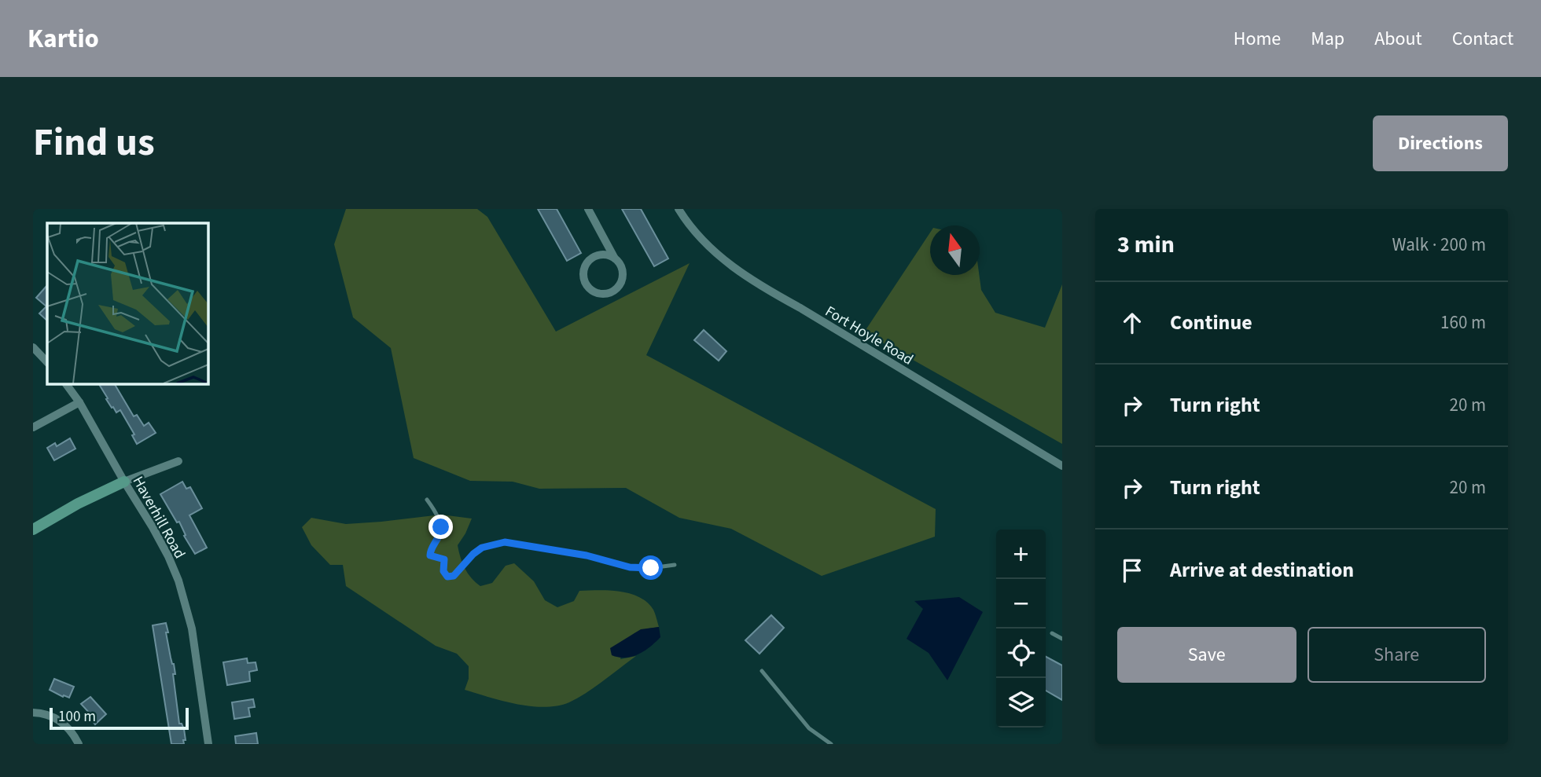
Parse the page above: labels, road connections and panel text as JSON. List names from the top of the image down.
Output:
{
  "streets": {
    "street": ["Fort Hoyle Road", "Haverhill Road"]
  },
  "scale_bar": "100 m",
  "north": "top",
  "page": {
    "header": "Kartio",
    "nav": [
      "Home",
      "Map",
      "About",
      "Contact"
    ],
    "title": "Find us",
    "buttons": [
      "Directions",
      ["Save", "Share"]
    ],
    "heading": ["3 min", "Walk · 200 m"],
    "list": [
      ["Continue", "160 m"],
      ["Turn right", "20 m"],
      ["Turn right", "20 m"],
      "Arrive at destination"
    ],
    "map_buttons": ["+", "−"],
    "scale": "100 m"
  }
}
